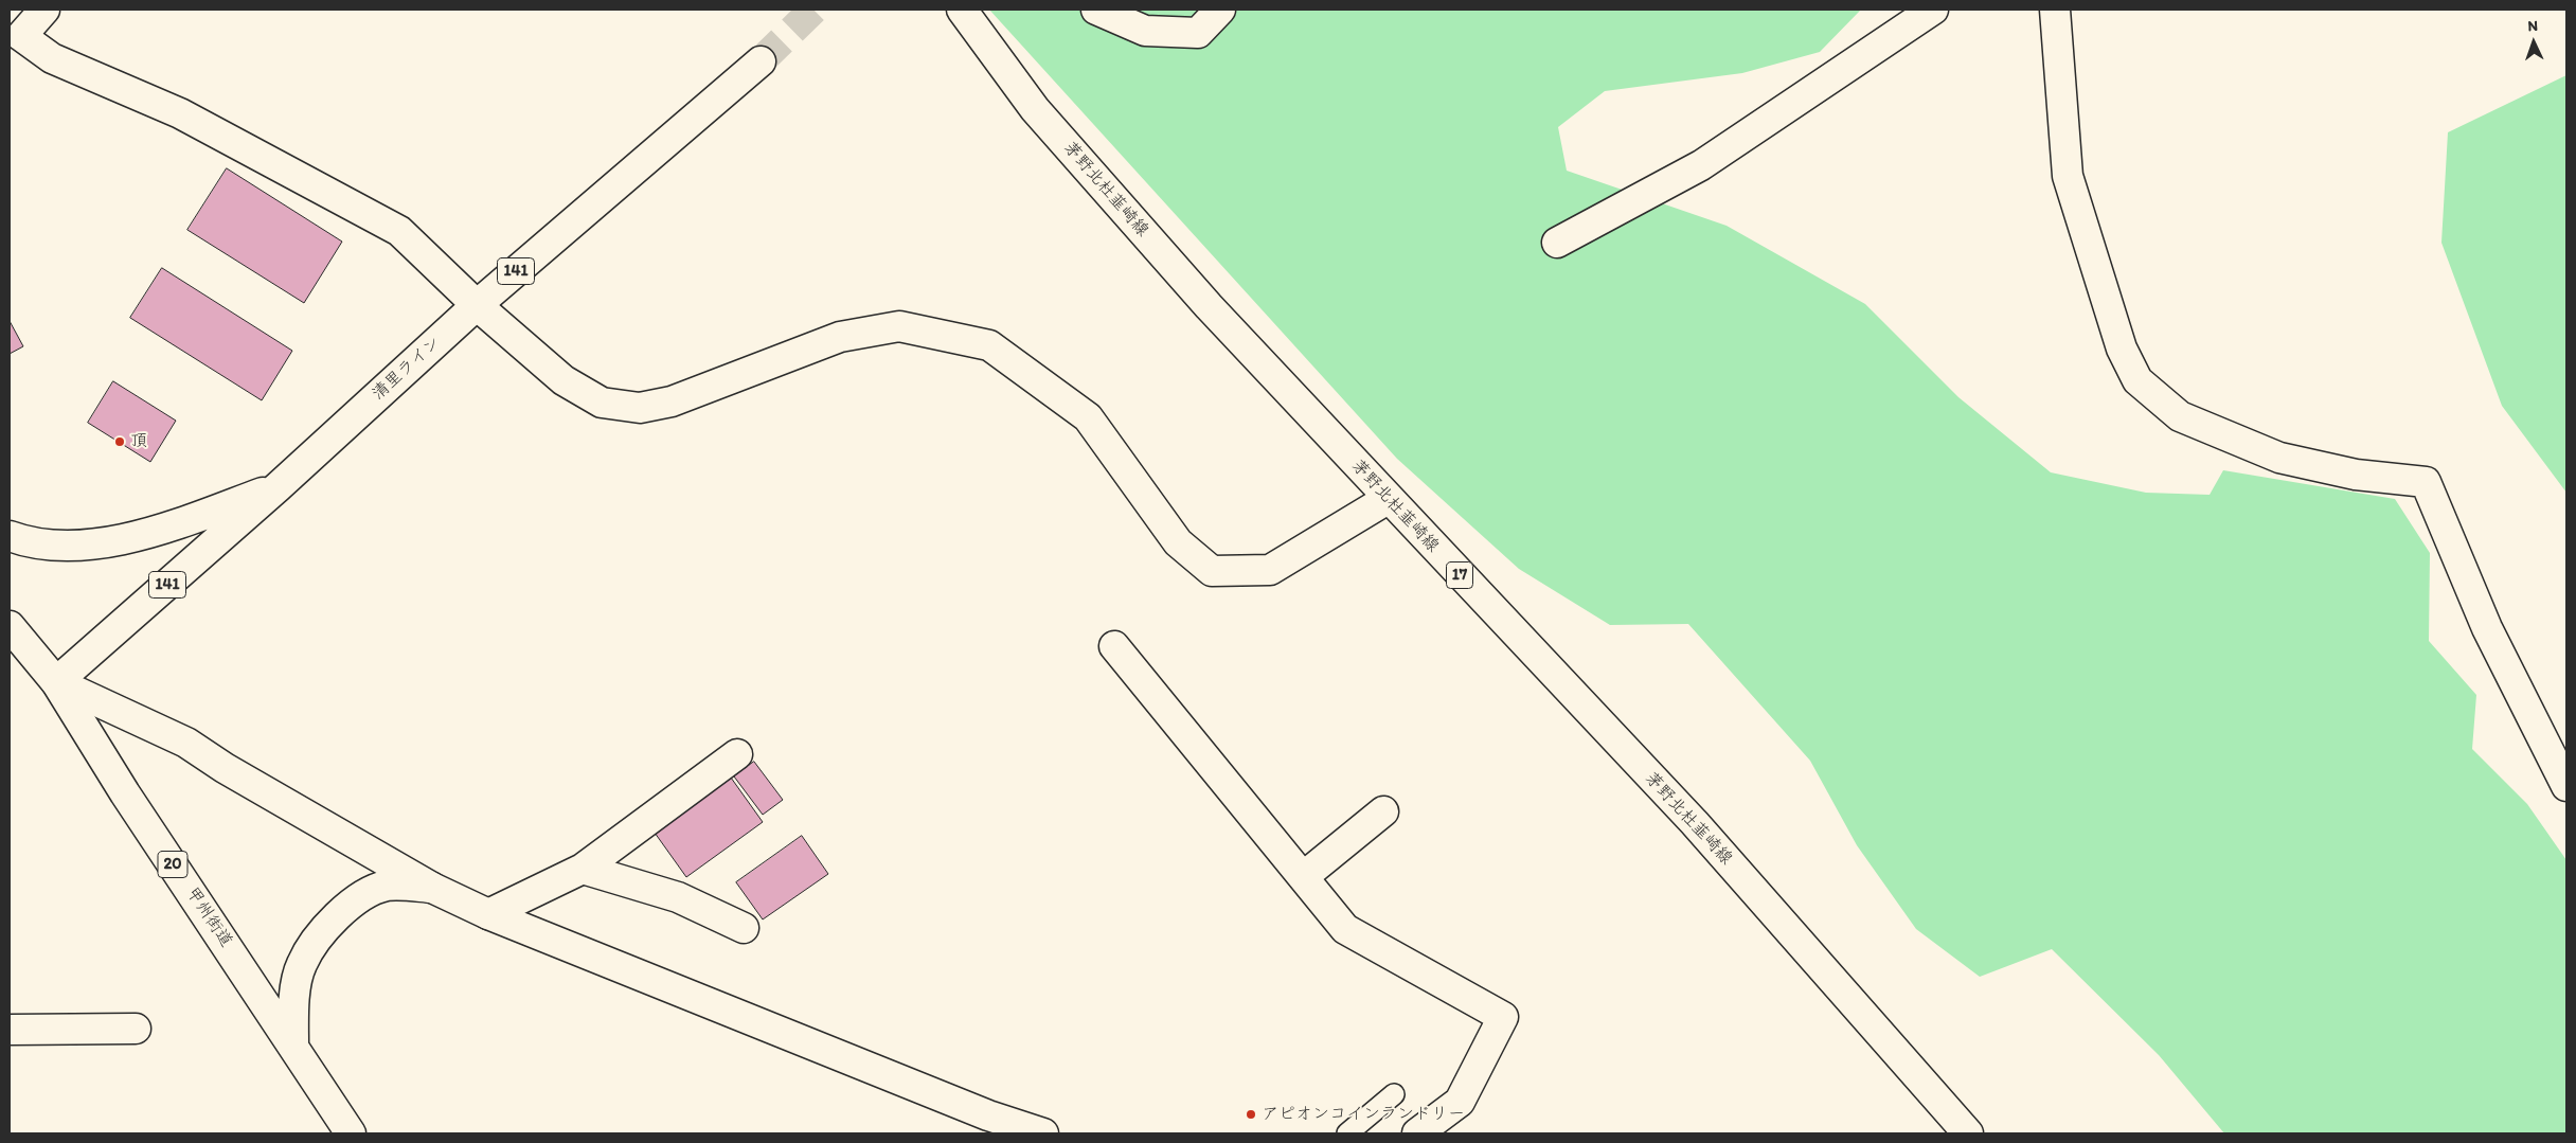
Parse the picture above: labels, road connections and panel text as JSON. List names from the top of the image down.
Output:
{
  "streets": {
    "main road": [
      "茅野北杜韮崎線",
      "141",
      "清里ライン",
      "17",
      "20",
      "甲州街道"
    ]
  },
  "crossings": [
    ["清里ライン", "甲州街道"]
  ],
  "places": ["頂", "アピオンコインランドリー"],
  "north": "top"
}
